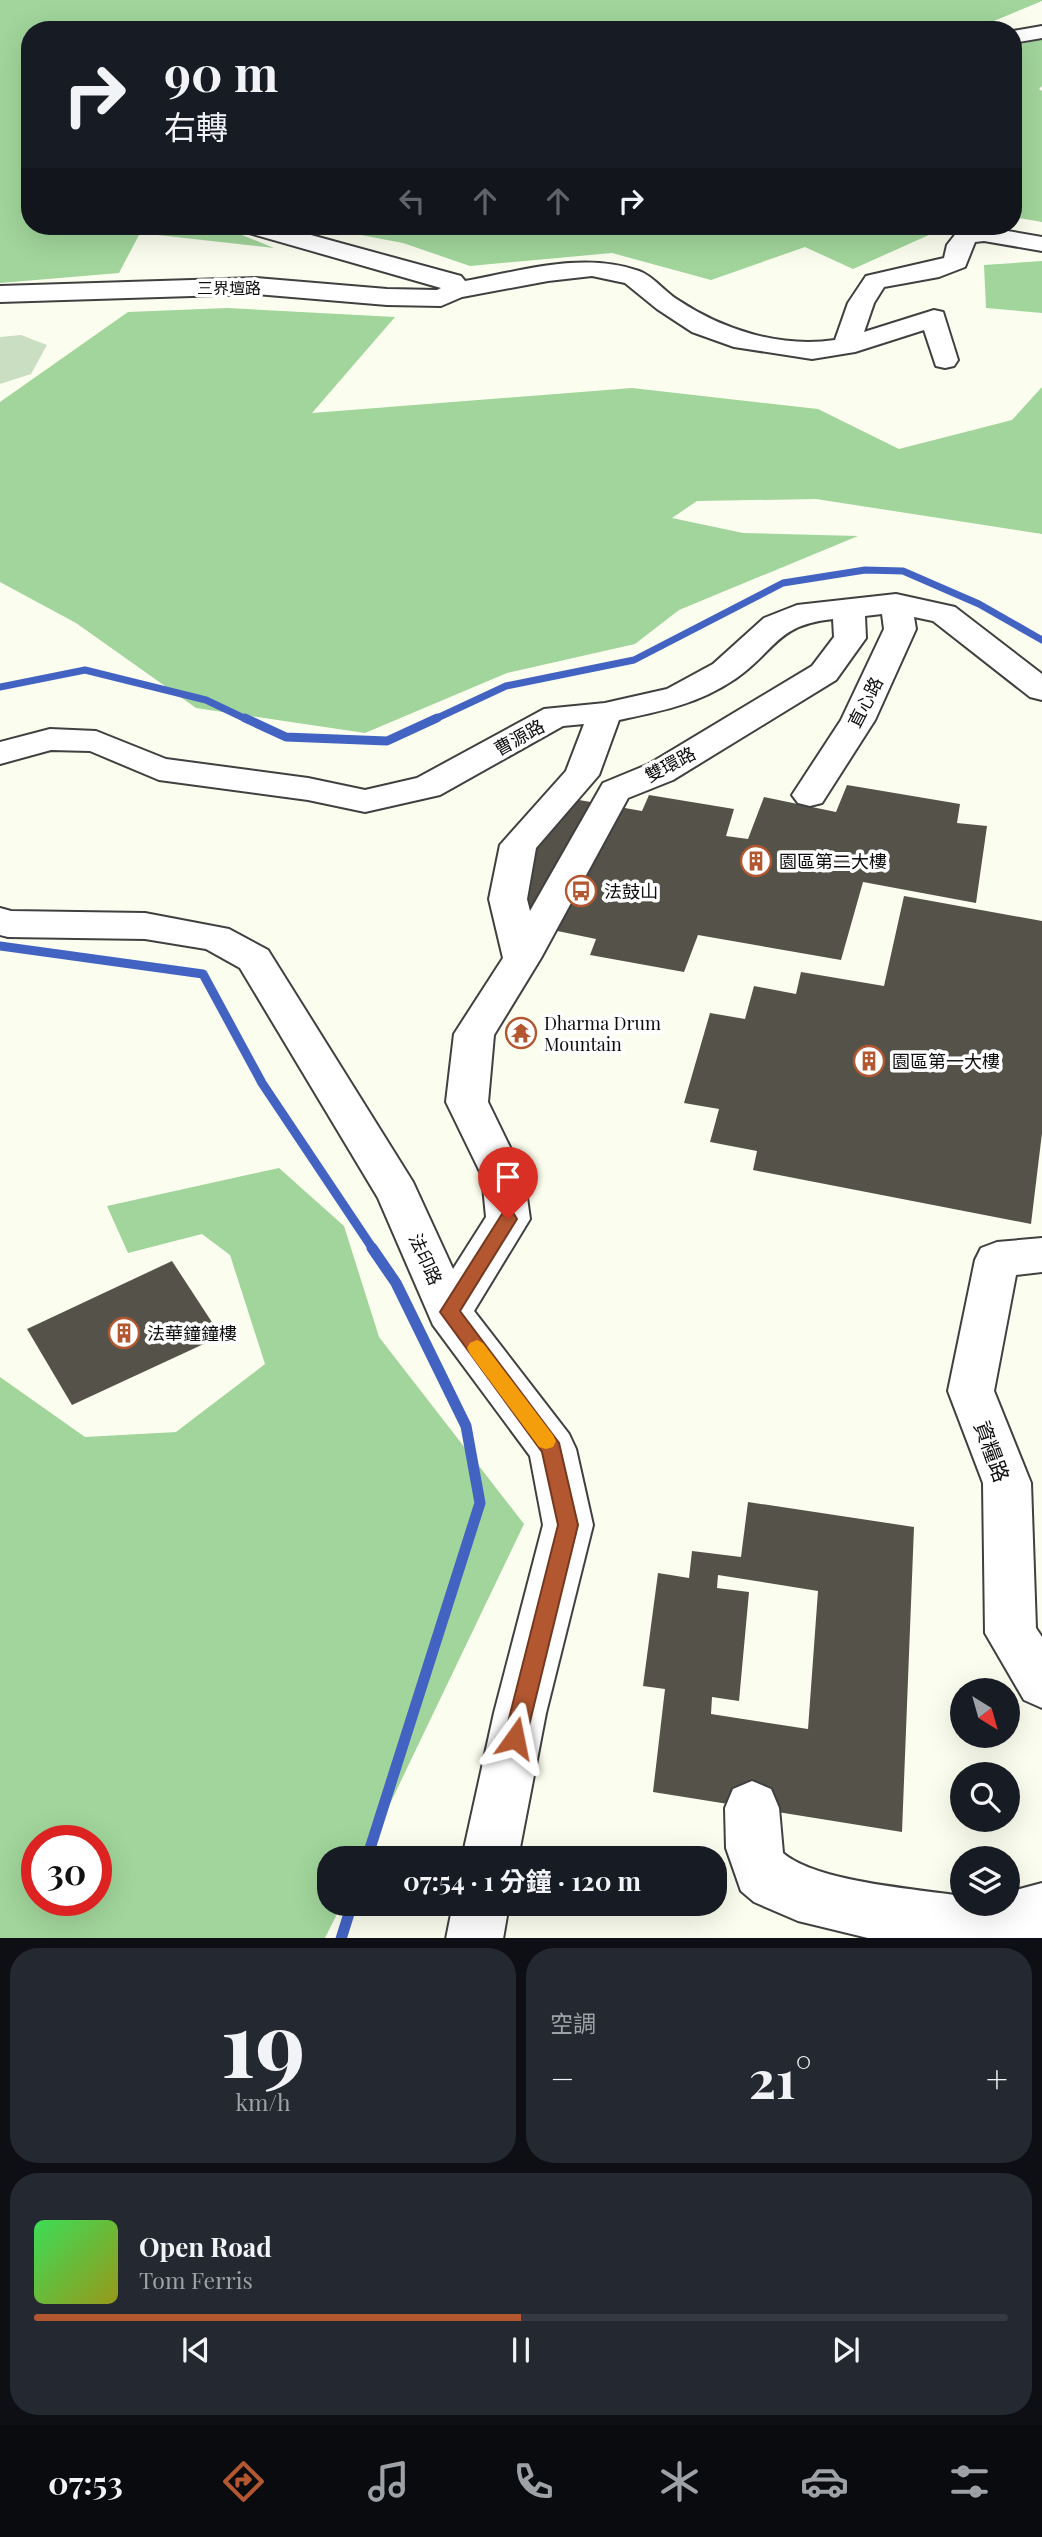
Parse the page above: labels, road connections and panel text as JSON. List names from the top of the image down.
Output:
{
  "streets": {
    "street": [
      "三界壇路",
      "直心路",
      "曹源路",
      "雙環路",
      "法印路",
      "資糧路"
    ]
  },
  "crossings": [
    ["直心路", "曹源路"],
    ["曹源路", "雙環路"],
    ["雙環路", "法印路"]
  ],
  "places": {
    "building": ["園區第二大樓", "園區第一大樓", "法華鐘鐘樓"],
    "bus stop": ["法鼓山"],
    "temple": ["Dharma Drum Mountain"]
  },
  "north": "bottom right",
  "page": {
    "turn": ["90 m", "右轉"],
    "limit": "30",
    "trip": "07:54 · 1 分鐘 · 120 m",
    "tile": [
      ["19", "km/h"],
      "空調"
    ],
    "heat": ["−", "21°", "+"],
    "song": ["Open Road", "Tom Ferris"],
    "tabs": "07:53"
  }
}
